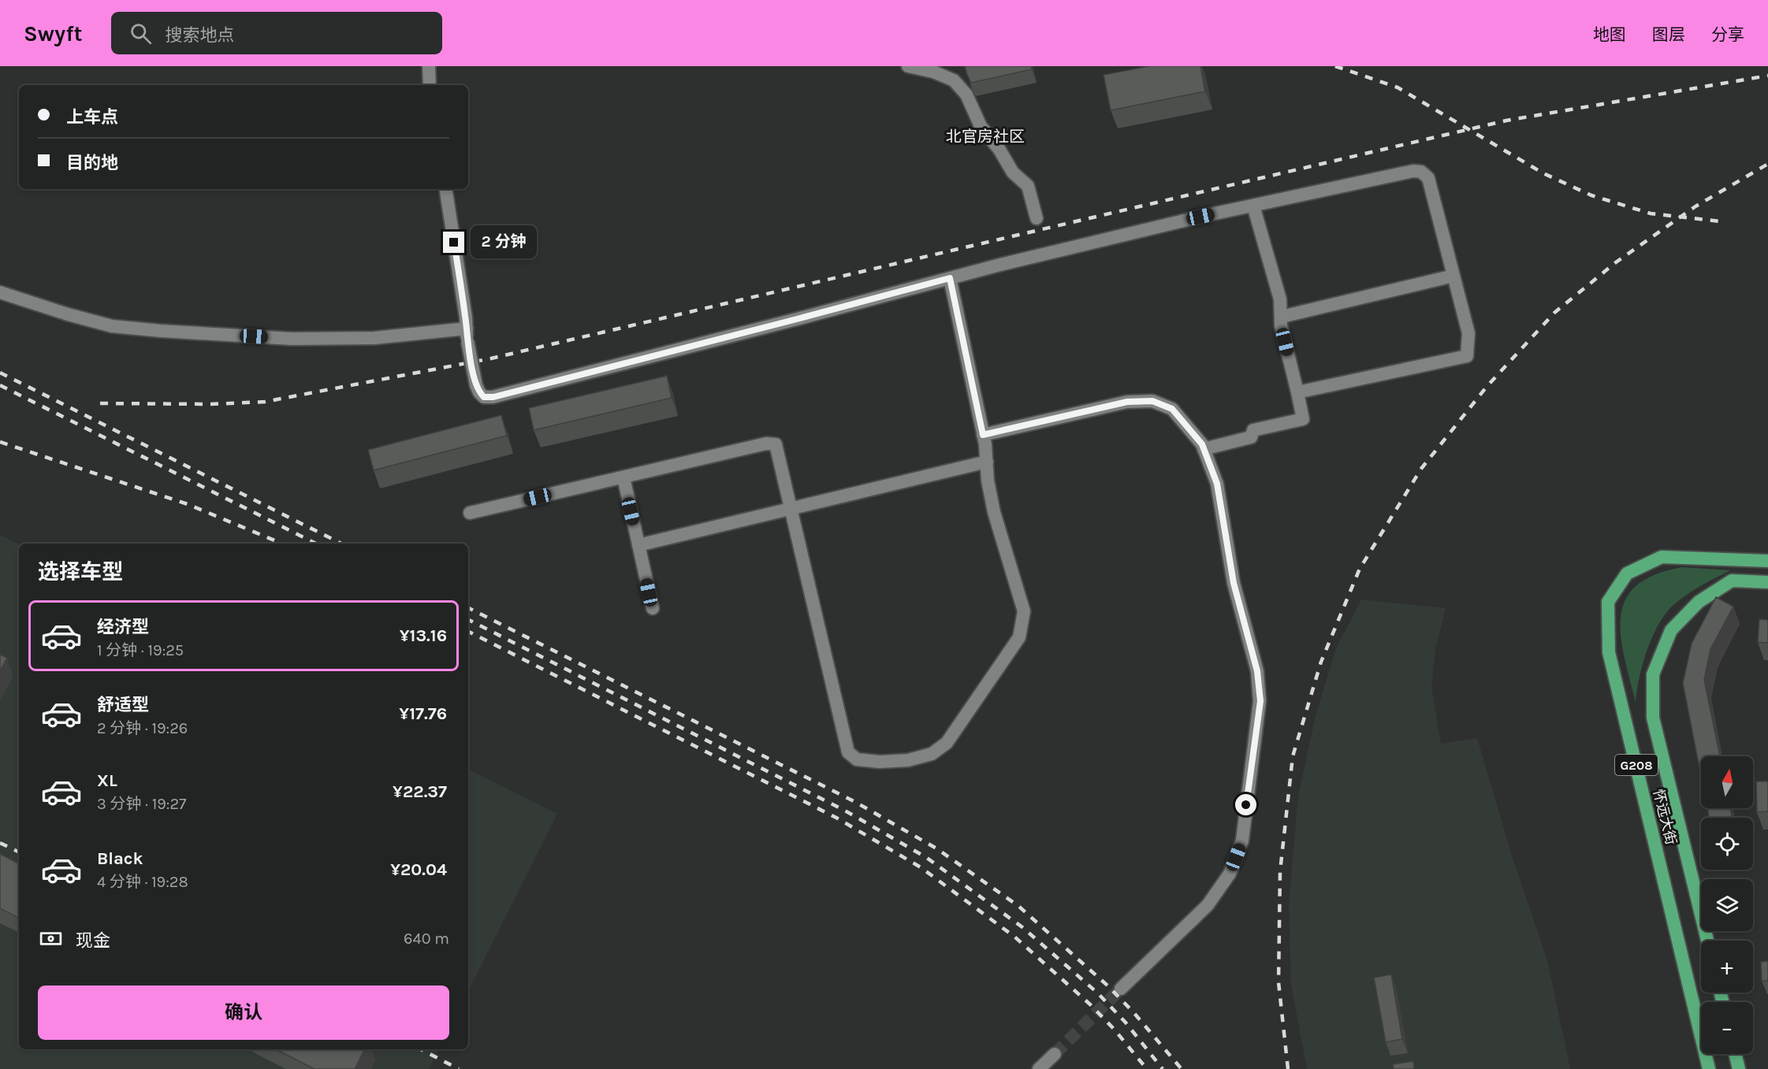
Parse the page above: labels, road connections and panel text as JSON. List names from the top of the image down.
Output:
{
  "streets": {
    "highway": ["G208", "怀远大街"]
  },
  "districts": ["北官房社区"],
  "north": "top",
  "page": {
    "header": "Swyft",
    "search": "搜索地点",
    "nav": ["地图", "图层", "分享"],
    "banner": ["上车点", "目的地"],
    "bubble": "2 分钟",
    "heading": "选择车型",
    "list": [
      {
        "name": "经济型",
        "note": "1 分钟 · 19:25",
        "value": "¥13.16"
      },
      {
        "name": "舒适型",
        "note": "2 分钟 · 19:26",
        "value": "¥17.76"
      },
      {
        "name": "XL",
        "note": "3 分钟 · 19:27",
        "value": "¥22.37"
      },
      {
        "name": "Black",
        "note": "4 分钟 · 19:28",
        "value": "¥20.04"
      }
    ],
    "map_buttons": ["+", "−"],
    "pay": ["现金", "640 m"],
    "buttons": "确认"
  }
}
